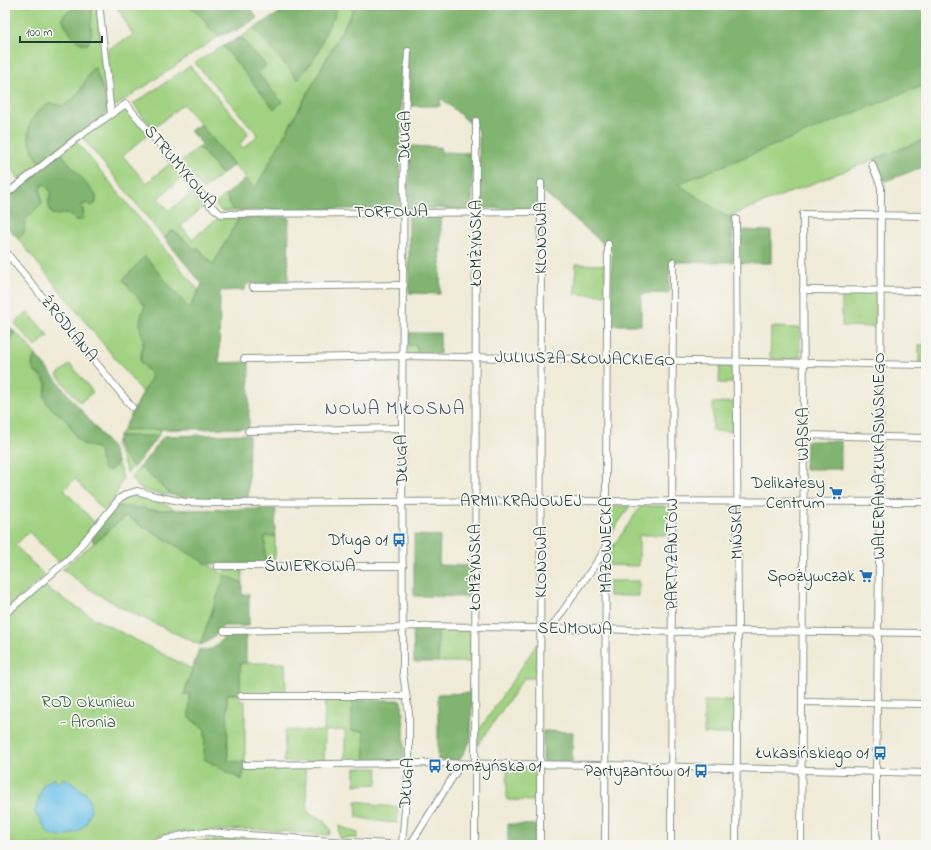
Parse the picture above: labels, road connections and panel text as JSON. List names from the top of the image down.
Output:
{
  "streets": {
    "street": [
      "DŁUGA",
      "STRUMYKOWA",
      "TORFOWA",
      "KLONOWA",
      "ŁOMŻYŃSKA",
      "ŹRÓDLANA",
      "JULIUSZA SŁOWACKIEGO",
      "WĄSKA",
      "WALERIANA ŁUKASIŃSKIEGO",
      "ARMII KRAJOWEJ",
      "MIŃSKA",
      "MAZOWIECKA",
      "PARTYZANTÓW",
      "ŚWIERKOWA",
      "SEJMOWA"
    ]
  },
  "crossings": [
    ["DŁUGA", "TORFOWA"],
    ["DŁUGA", "JULIUSZA SŁOWACKIEGO"],
    ["DŁUGA", "ARMII KRAJOWEJ"],
    ["DŁUGA", "ŚWIERKOWA"],
    ["DŁUGA", "SEJMOWA"],
    ["STRUMYKOWA", "TORFOWA"],
    ["TORFOWA", "KLONOWA"],
    ["TORFOWA", "ŁOMŻYŃSKA"],
    ["KLONOWA", "JULIUSZA SŁOWACKIEGO"],
    ["KLONOWA", "ARMII KRAJOWEJ"],
    ["KLONOWA", "SEJMOWA"],
    ["ŁOMŻYŃSKA", "JULIUSZA SŁOWACKIEGO"],
    ["ŁOMŻYŃSKA", "ARMII KRAJOWEJ"],
    ["ŁOMŻYŃSKA", "SEJMOWA"],
    ["JULIUSZA SŁOWACKIEGO", "WĄSKA"],
    ["JULIUSZA SŁOWACKIEGO", "WALERIANA ŁUKASIŃSKIEGO"],
    ["JULIUSZA SŁOWACKIEGO", "MIŃSKA"],
    ["JULIUSZA SŁOWACKIEGO", "MAZOWIECKA"],
    ["JULIUSZA SŁOWACKIEGO", "PARTYZANTÓW"],
    ["WĄSKA", "WALERIANA ŁUKASIŃSKIEGO"],
    ["WĄSKA", "ARMII KRAJOWEJ"],
    ["WĄSKA", "SEJMOWA"],
    ["WALERIANA ŁUKASIŃSKIEGO", "ARMII KRAJOWEJ"],
    ["WALERIANA ŁUKASIŃSKIEGO", "SEJMOWA"],
    ["ARMII KRAJOWEJ", "MIŃSKA"],
    ["ARMII KRAJOWEJ", "MAZOWIECKA"],
    ["ARMII KRAJOWEJ", "PARTYZANTÓW"],
    ["MIŃSKA", "SEJMOWA"],
    ["MAZOWIECKA", "SEJMOWA"],
    ["PARTYZANTÓW", "SEJMOWA"]
  ],
  "districts": ["NOWA MIŁOSNA"],
  "parks": ["ROD Okuniew - Aronia"],
  "places": {
    "supermarket": ["Delikatesy Centrum", "Spożywczak"],
    "bus stop": [
      "Długa 01",
      "Łukasińskiego 01",
      "Łomżyńska 01",
      "Partyzantów 01"
    ]
  },
  "scale_bar": "100 m"
}
